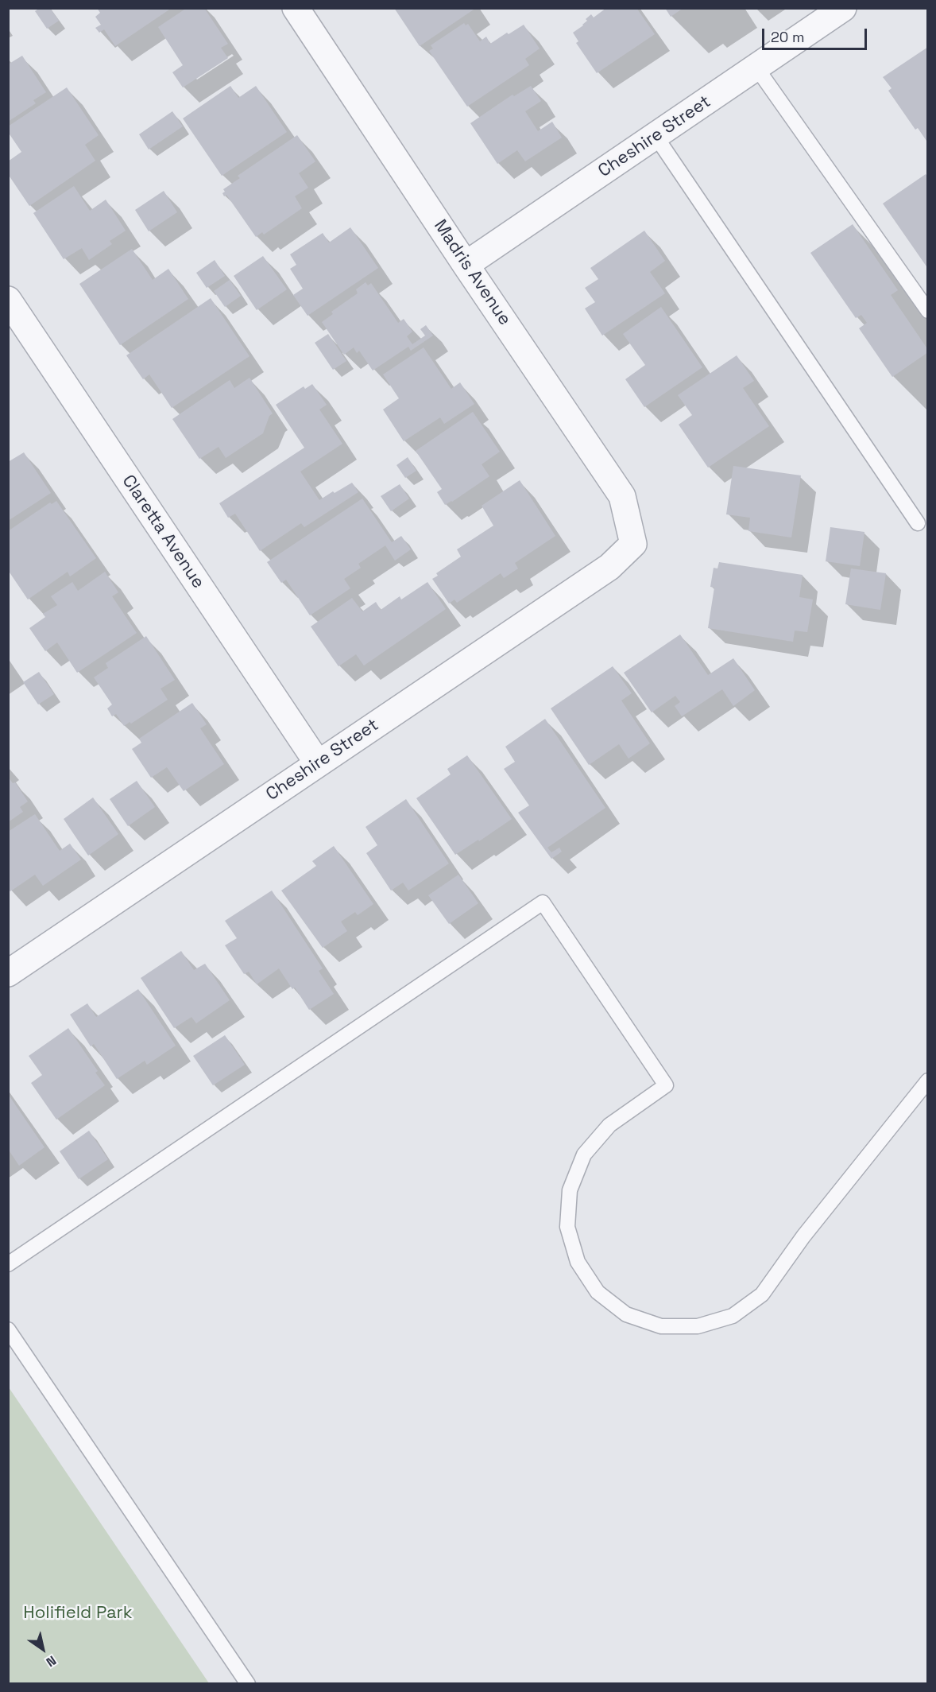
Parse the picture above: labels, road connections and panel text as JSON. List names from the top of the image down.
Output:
{
  "streets": {
    "street": ["Cheshire Street", "Madris Avenue", "Claretta Avenue"]
  },
  "crossings": [
    ["Cheshire Street", "Madris Avenue"],
    ["Cheshire Street", "Claretta Avenue"]
  ],
  "parks": ["Holifield Park"],
  "scale_bar": "20 m",
  "north": "bottom right"
}
